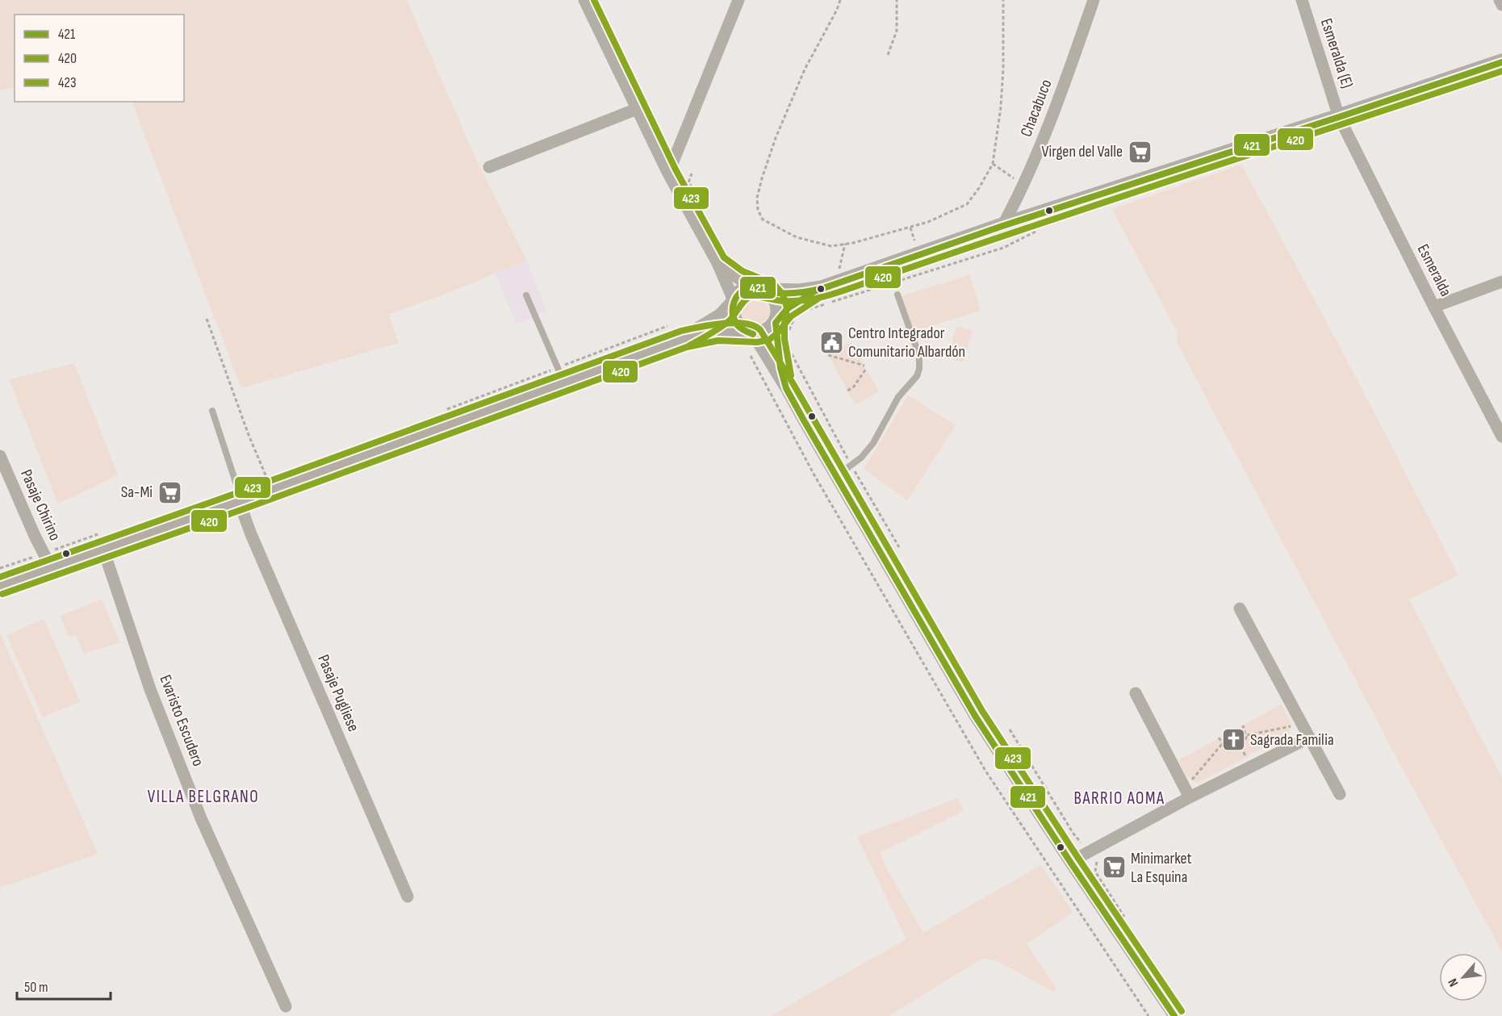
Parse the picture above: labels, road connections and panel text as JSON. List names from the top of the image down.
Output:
{
  "streets": {
    "street": [
      "Esmeralda (E)",
      "Chacabuco",
      "Esmeralda",
      "Pasaje Chirino",
      "Pasaje Pugliese",
      "Evaristo Escudero"
    ]
  },
  "crossings": [
    ["Esmeralda (E)", "Esmeralda"]
  ],
  "districts": ["VILLA BELGRANO", "BARRIO AOMA"],
  "places": {
    "supermarket": ["Virgen del Valle", "Sa-Mi", "Minimarket La Esquina"],
    "public building": ["Centro Integrador Comunitario Albardón"],
    "church": ["Sagrada Familia"]
  },
  "lines": ["transit line 423", "transit line 421", "transit line 420"],
  "legend": ["421", "420", "423"],
  "scale_bar": "50 m",
  "north": "bottom left"
}
